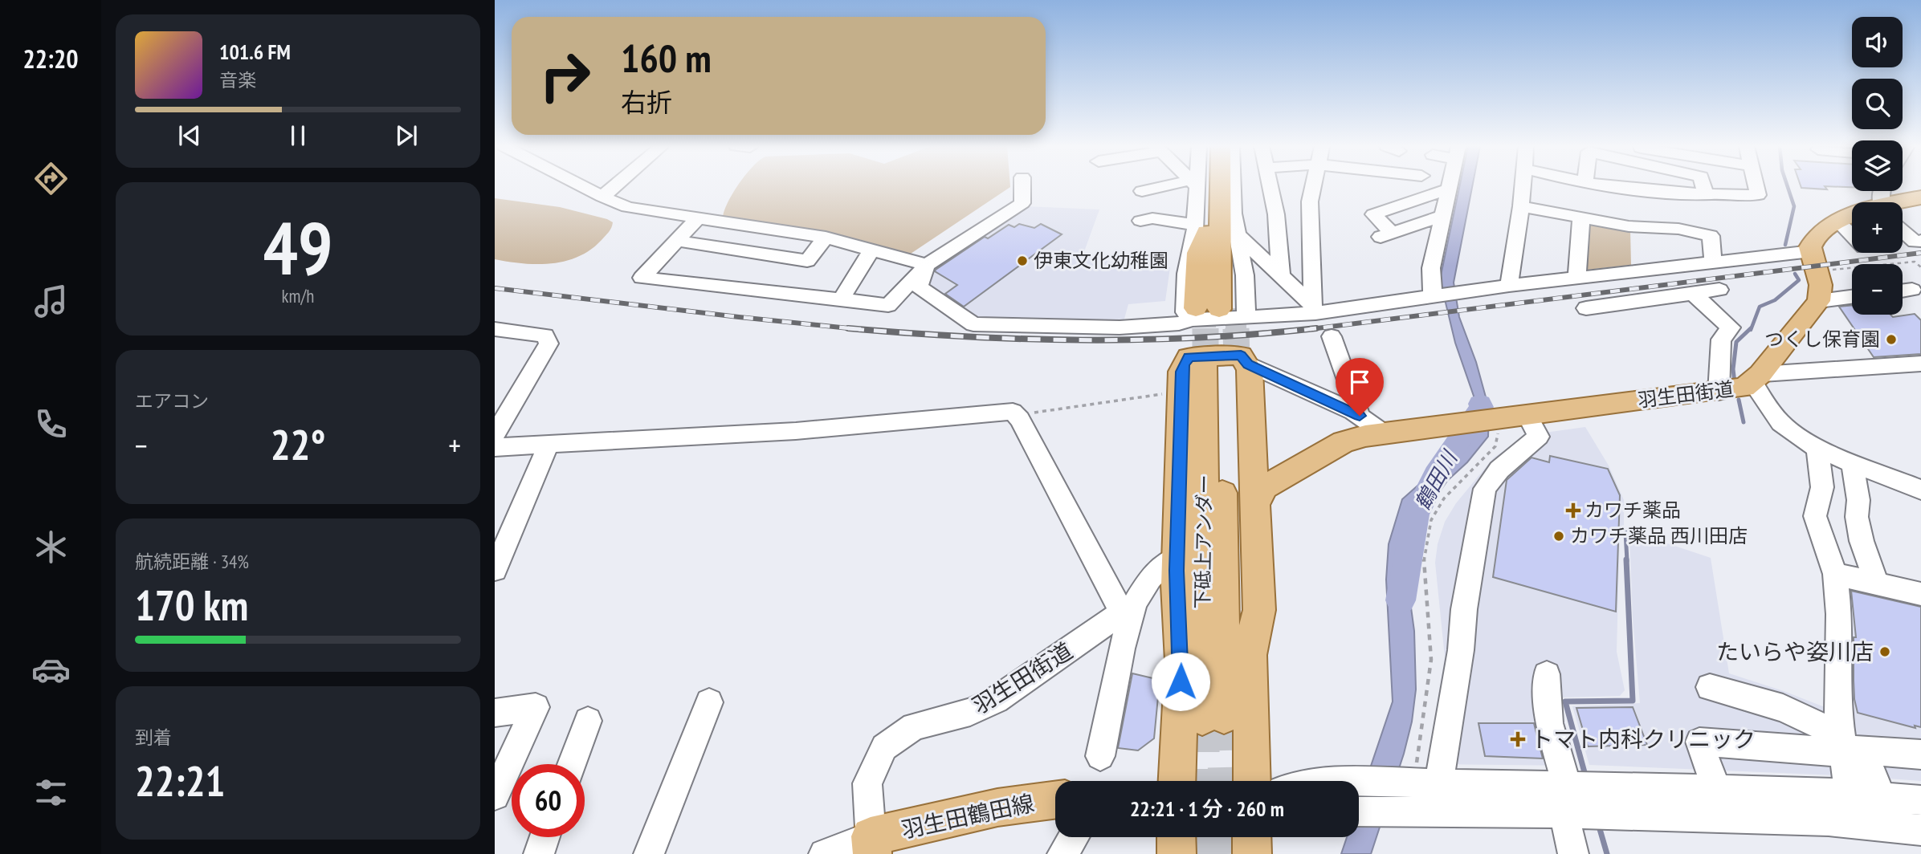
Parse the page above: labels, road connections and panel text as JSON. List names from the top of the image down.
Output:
{
  "streets": {
    "main road": ["羽生田街道", "下砥上アンダー", "羽生田鶴田線"]
  },
  "crossings": [
    ["羽生田街道", "羽生田鶴田線"]
  ],
  "water": ["鶴田川"],
  "places": {
    "other": [
      "伊東文化幼稚園",
      "つくし保育園",
      "カワチ薬品 西川田店",
      "たいらや姿川店"
    ],
    "health": ["カワチ薬品", "トマト内科クリニック"]
  },
  "page": {
    "tabs": "22:20",
    "map_buttons": ["+", "−"],
    "turn": ["160 m", "右折"],
    "song": ["101.6 FM", "音楽"],
    "tile": [
      ["49", "km/h"],
      "エアコン",
      ["航続距離 · 34%", "170 km"],
      ["到着", "22:21"]
    ],
    "heat": ["−", "22°", "+"],
    "limit": "60",
    "trip": "22:21 · 1 分 · 260 m"
  }
}
